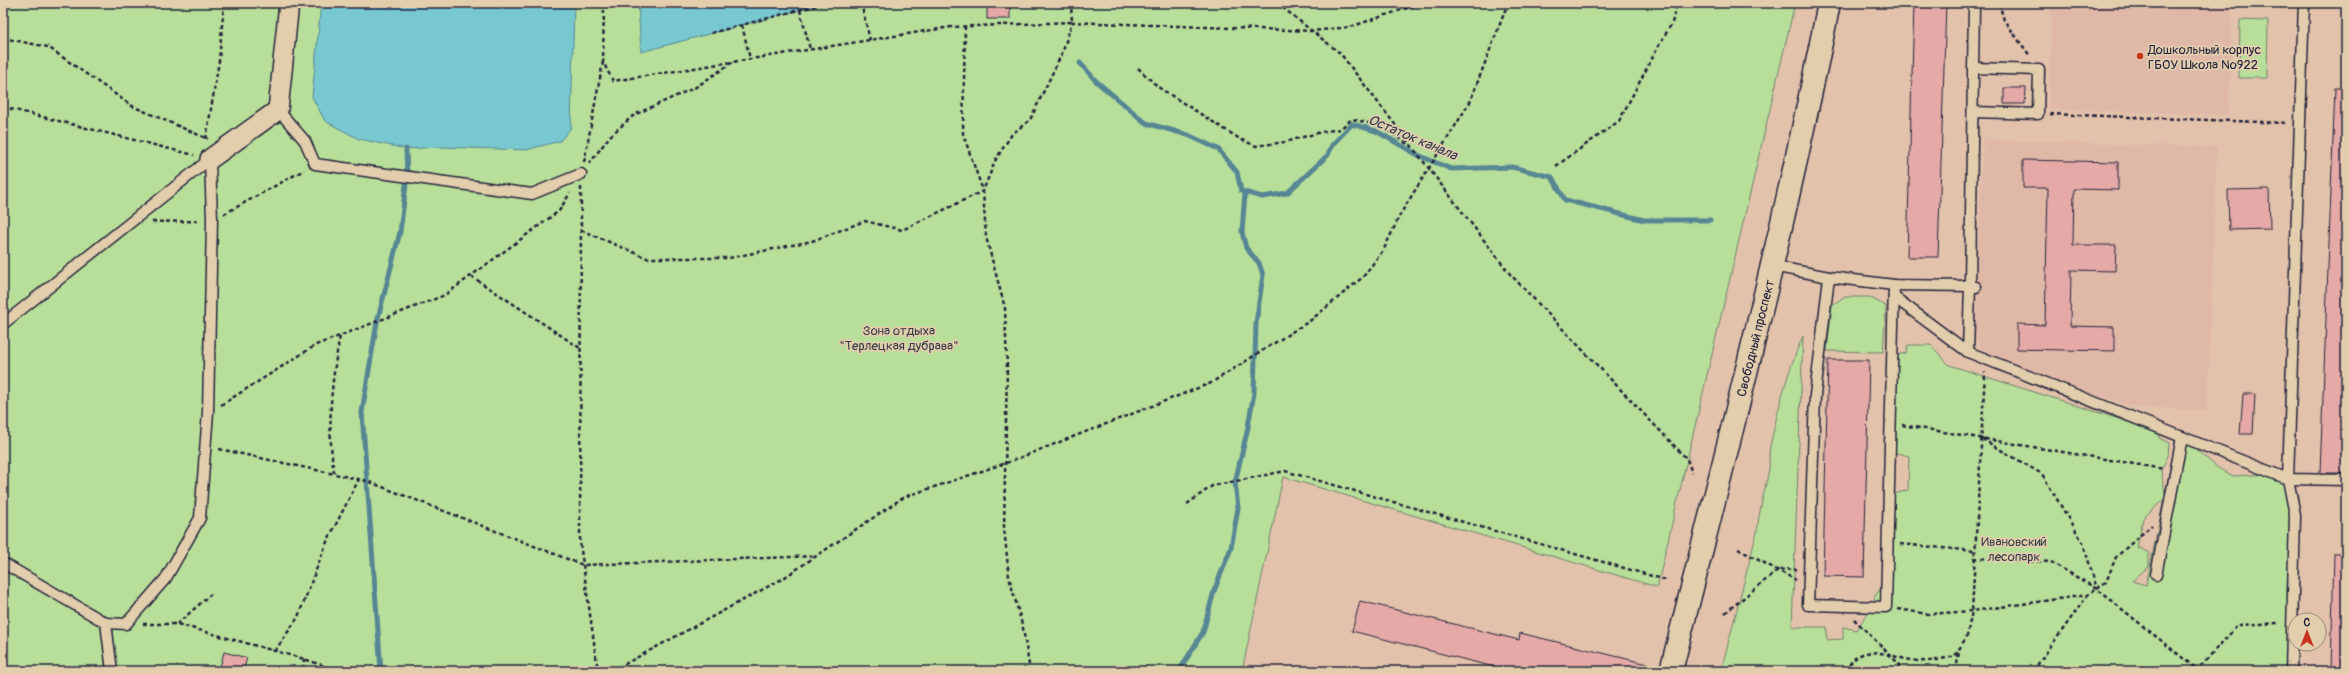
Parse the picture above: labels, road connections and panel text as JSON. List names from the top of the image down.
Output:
{
  "streets": {
    "main road": ["Свободный проспект"]
  },
  "water": ["Остаток канала"],
  "parks": ["Зона отдыха \"Терлецкая дубрава\"", "Ивановский лесопарк"],
  "places": ["Дошкольный корпус ГБОУ Школа №922"],
  "north": "top"
}
